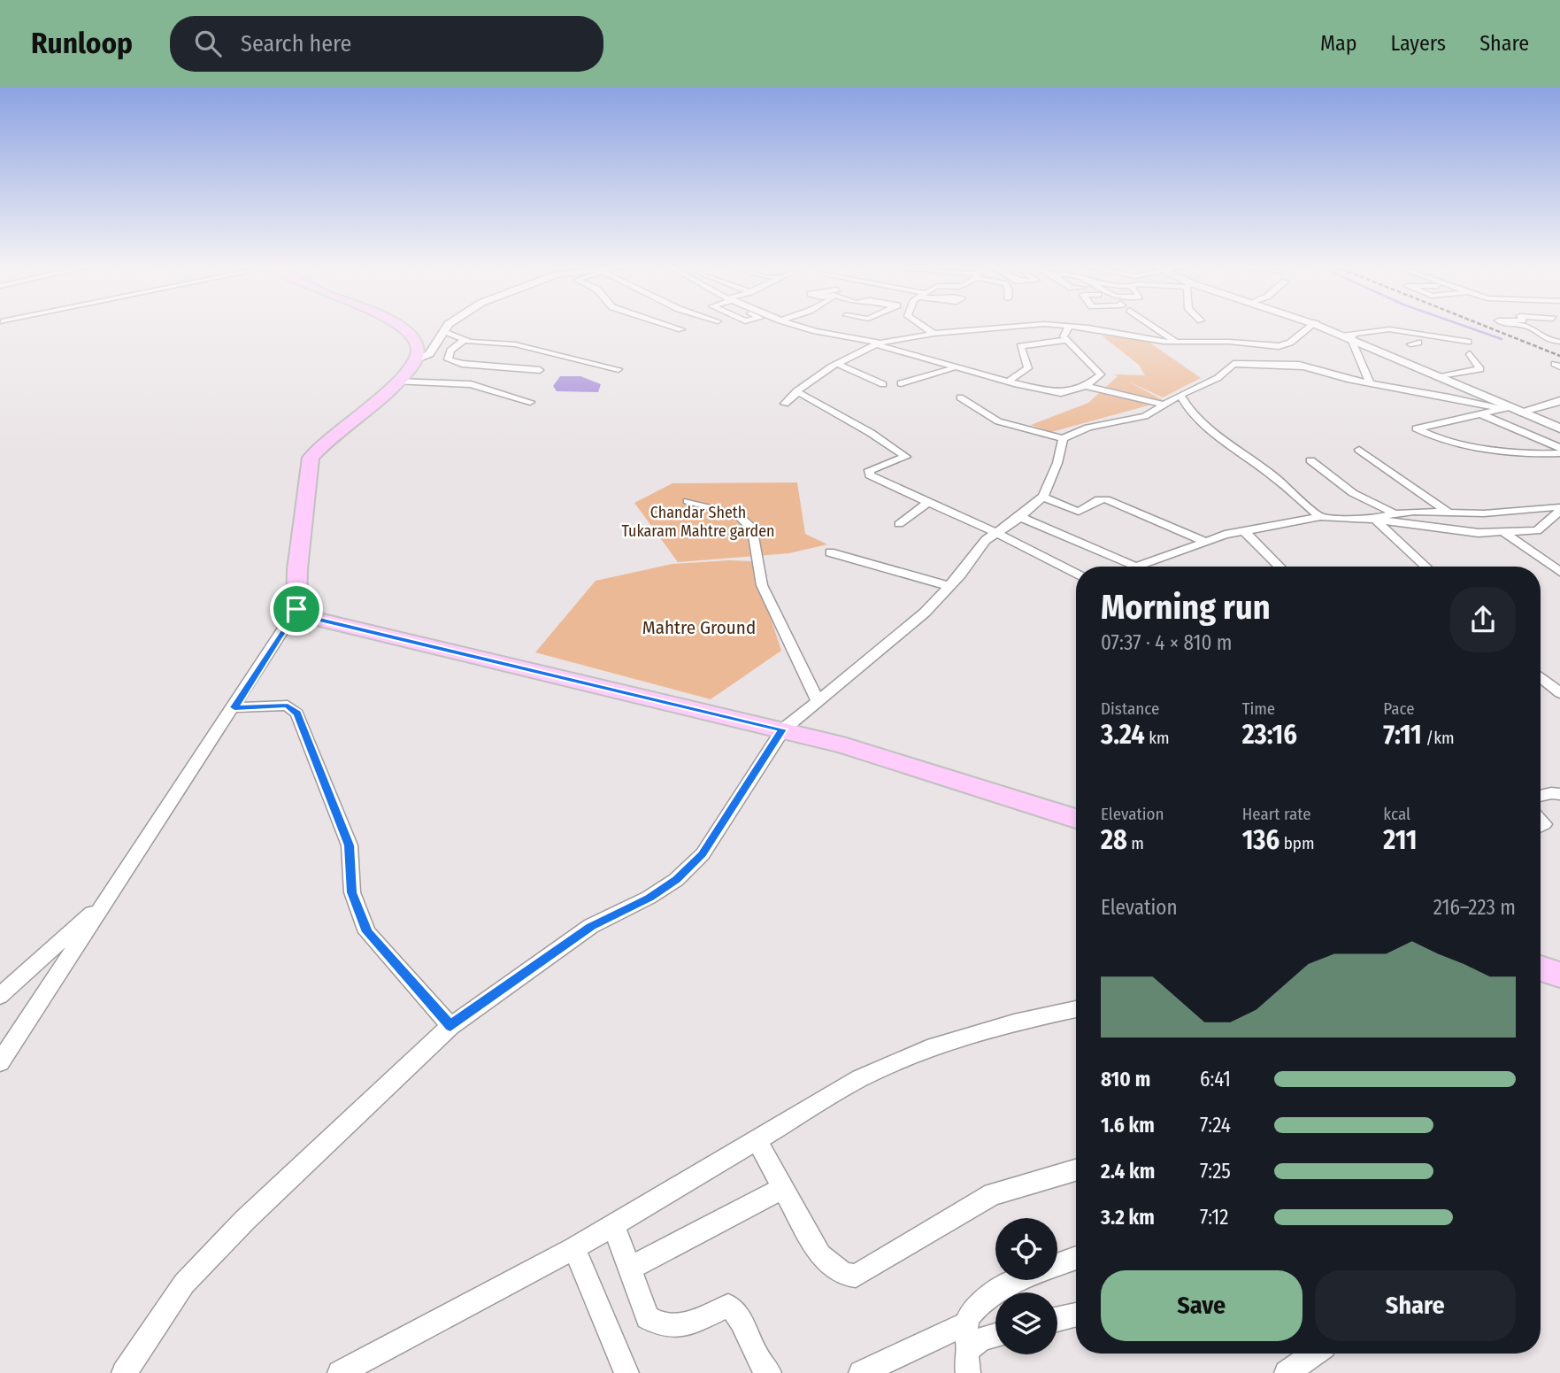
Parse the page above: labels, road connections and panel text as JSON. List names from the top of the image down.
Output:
{
  "parks": ["Chandar Sheth Tukaram Mahtre garden", "Mahtre Ground"],
  "page": {
    "header": "Runloop",
    "search": "Search here",
    "nav": ["Map", "Layers", "Share"],
    "heading": ["Morning run", "07:37 · 4 × 810 m"],
    "stats": [
      ["Distance", "3.24 km"],
      ["Time", "23:16"],
      ["Pace", "7:11 /km"],
      ["Elevation", "28 m"],
      ["Heart rate", "136 bpm"],
      ["kcal", "211"]
    ],
    "chart": ["Elevation", "216–223 m"],
    "list": [
      {
        "name": "810 m",
        "note": "6:41"
      },
      {
        "name": "1.6 km",
        "note": "7:24"
      },
      {
        "name": "2.4 km",
        "note": "7:25"
      },
      {
        "name": "3.2 km",
        "note": "7:12"
      }
    ],
    "buttons": ["Save", "Share"]
  }
}
